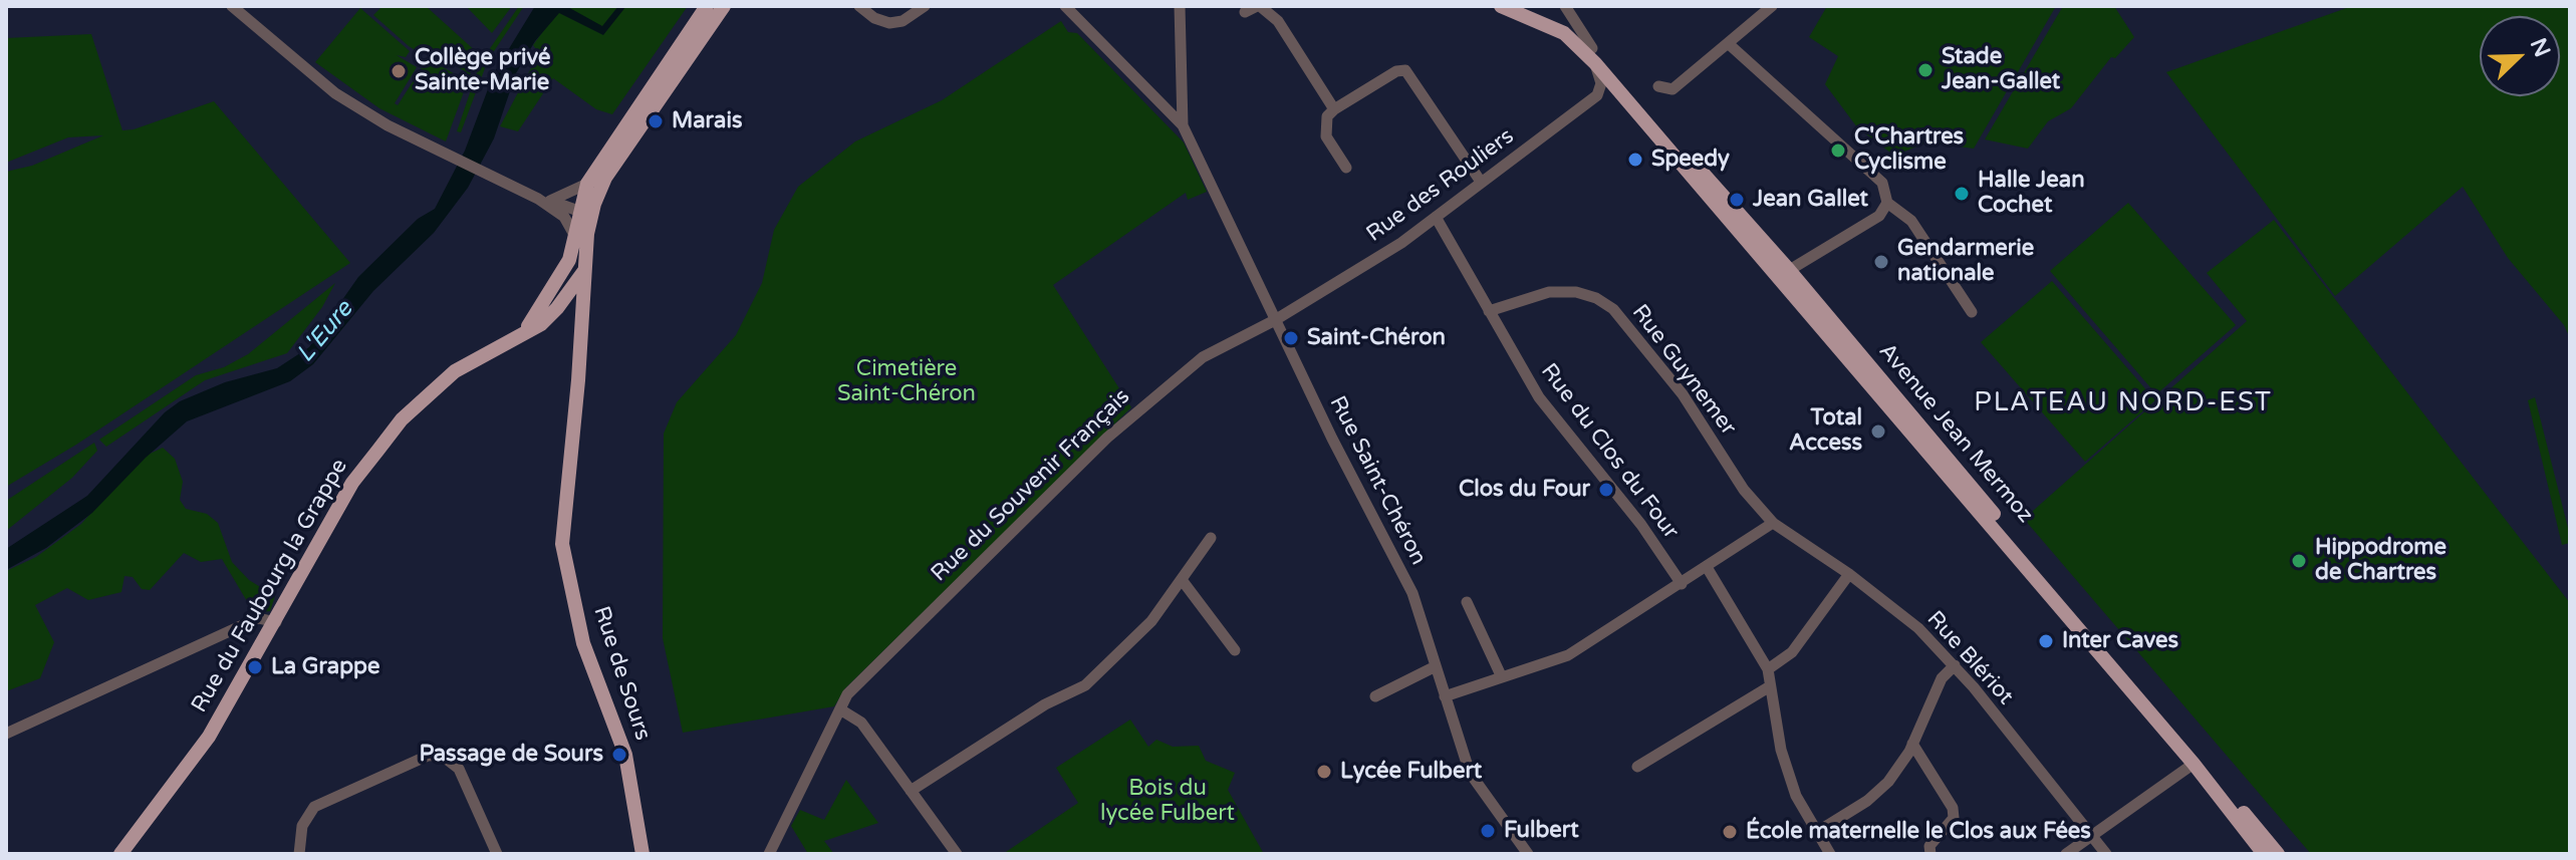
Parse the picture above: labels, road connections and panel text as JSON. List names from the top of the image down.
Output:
{
  "streets": {
    "main road": ["Avenue Jean Mermoz", "Rue du Faubourg la Grappe", "Rue de Sours"],
    "street": [
      "Rue des Rouliers",
      "Rue Guynemer",
      "Rue du Clos du Four",
      "Rue Saint-Chéron",
      "Rue du Souvenir Français",
      "Rue Blériot"
    ]
  },
  "crossings": [
    ["Rue des Rouliers", "Avenue Jean Mermoz"],
    ["Rue des Rouliers", "Rue du Clos du Four"],
    ["Rue des Rouliers", "Rue Saint-Chéron"],
    ["Rue des Rouliers", "Rue du Souvenir Français"],
    ["Rue Guynemer", "Rue du Clos du Four"],
    ["Rue Guynemer", "Rue Blériot"],
    ["Rue Saint-Chéron", "Rue du Souvenir Français"],
    ["Rue du Faubourg la Grappe", "Rue de Sours"]
  ],
  "districts": ["PLATEAU NORD-EST"],
  "water": ["L'Eure"],
  "parks": ["Cimetière Saint-Chéron", "Bois du lycée Fulbert"],
  "places": [
    "Stade Jean-Gallet",
    "Collège privé Sainte-Marie",
    "Marais",
    "C'Chartres Cyclisme",
    "Speedy",
    "Halle Jean Cochet",
    "Jean Gallet",
    "Gendarmerie nationale",
    "Saint-Chéron",
    "Total Access",
    "Clos du Four",
    "Hippodrome de Chartres",
    "Inter Caves",
    "La Grappe",
    "Passage de Sours",
    "Lycée Fulbert",
    "Fulbert",
    "École maternelle le Clos aux Fées"
  ],
  "north": "top right"
}
